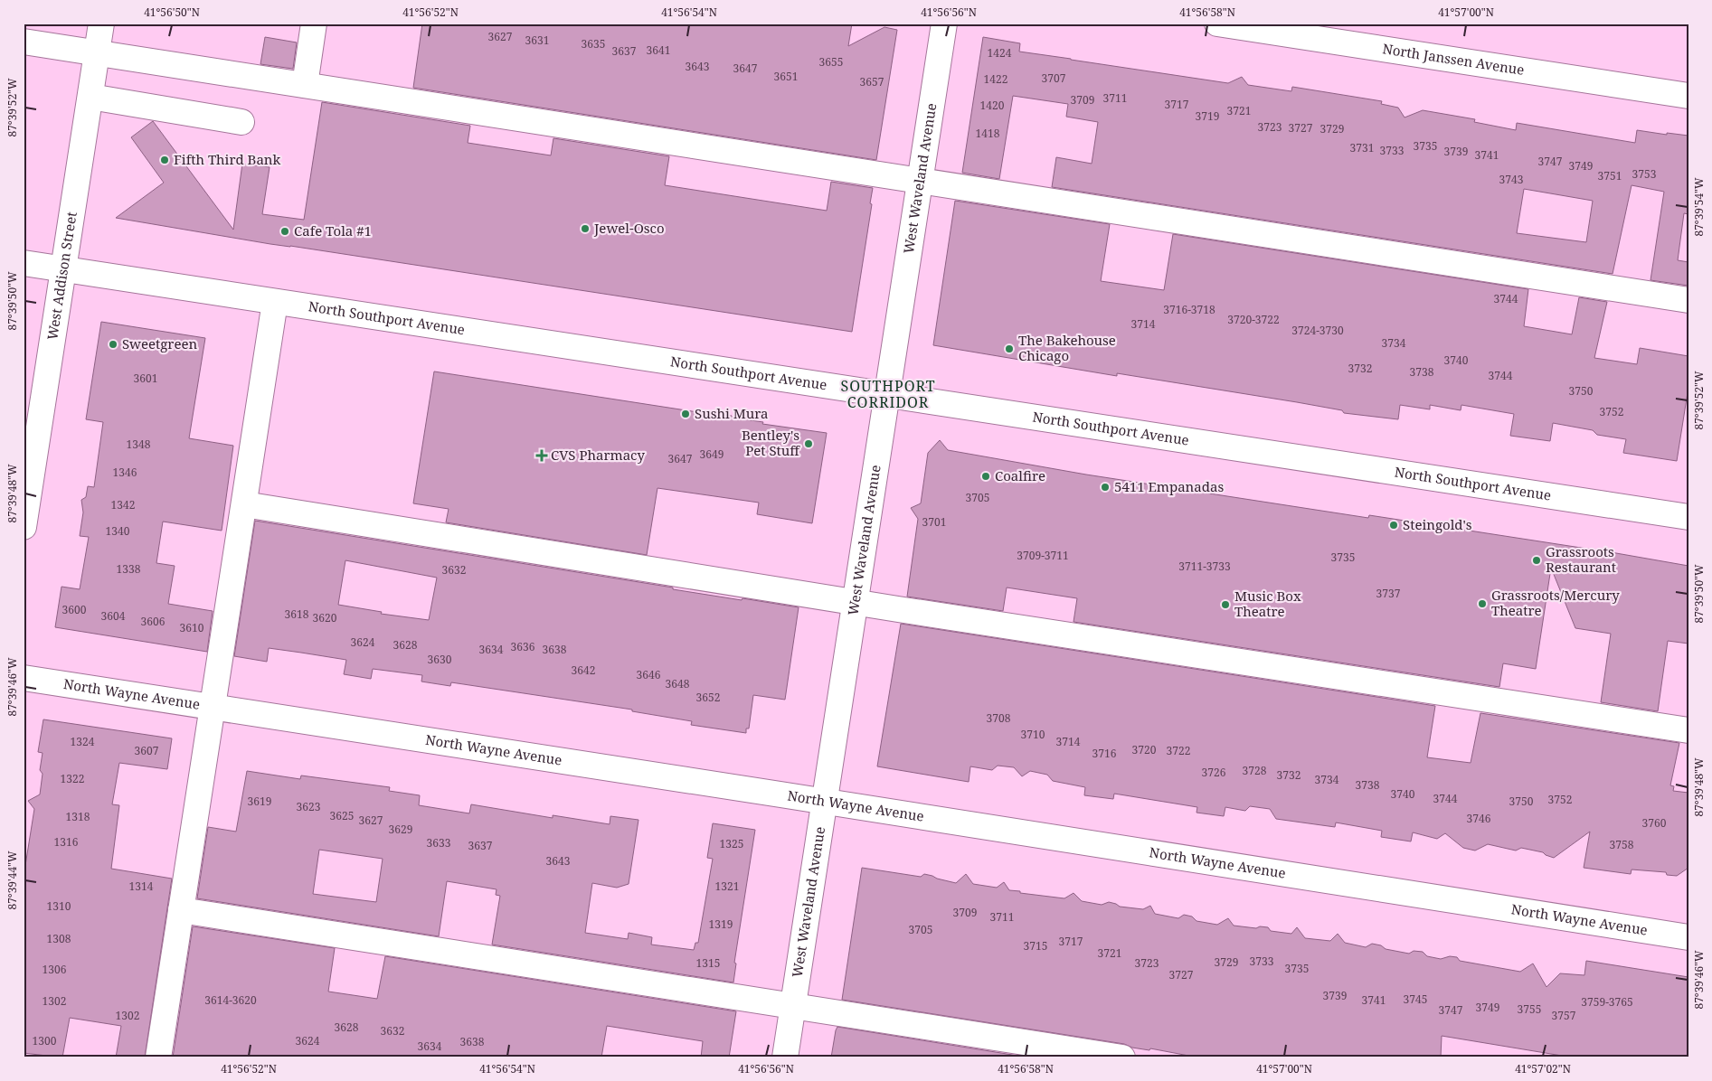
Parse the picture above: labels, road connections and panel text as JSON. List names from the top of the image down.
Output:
{
  "streets": {
    "street": [
      "North Janssen Avenue",
      "West Waveland Avenue",
      "West Addison Street",
      "North Southport Avenue",
      "North Wayne Avenue"
    ]
  },
  "crossings": [
    ["West Waveland Avenue", "North Southport Avenue"],
    ["West Waveland Avenue", "North Wayne Avenue"],
    ["West Addison Street", "North Southport Avenue"]
  ],
  "districts": ["SOUTHPORT CORRIDOR"],
  "places": {
    "other": [
      "Fifth Third Bank",
      "Jewel-Osco",
      "Cafe Tola #1",
      "Sweetgreen",
      "The Bakehouse Chicago",
      "Sushi Mura",
      "Bentley's Pet Stuff",
      "Coalfire",
      "5411 Empanadas",
      "Steingold's",
      "Grassroots Restaurant",
      "Grassroots/Mercury Theatre",
      "Music Box Theatre"
    ],
    "health": ["CVS Pharmacy"]
  },
  "house_numbers": [
    "3627",
    "3631",
    "3635",
    "3641",
    "3637",
    "1424",
    "3655",
    "3643",
    "3647",
    "3651",
    "3707",
    "1422",
    "3657",
    "3711",
    "3709",
    "3717",
    "1420",
    "3721",
    "3719",
    "3723",
    "3727",
    "3729",
    "1418",
    "3735",
    "3731",
    "3733",
    "3739",
    "3741",
    "3747",
    "3749",
    "3753",
    "3751",
    "3743",
    "3744",
    "3716-3718",
    "3720-3722",
    "3714",
    "3724-3730",
    "3734",
    "3740",
    "3732",
    "3738",
    "3744",
    "3601",
    "3750",
    "3752",
    "1348",
    "3649",
    "3647",
    "1346",
    "3705",
    "1342",
    "3701",
    "1340",
    "3709-3711",
    "3735",
    "3711-3733",
    "1338",
    "3632",
    "3737",
    "3600",
    "3618",
    "3604",
    "3620",
    "3606",
    "3610",
    "3624",
    "3628",
    "3636",
    "3634",
    "3638",
    "3630",
    "3642",
    "3646",
    "3648",
    "3652",
    "3708",
    "3710",
    "1324",
    "3714",
    "3720",
    "3607",
    "3722",
    "3716",
    "3728",
    "3726",
    "3732",
    "1322",
    "3734",
    "3738",
    "3740",
    "3744",
    "3752",
    "3619",
    "3750",
    "3623",
    "3625",
    "1318",
    "3746",
    "3627",
    "3760",
    "3629",
    "1316",
    "3633",
    "1325",
    "3758",
    "3637",
    "3643",
    "1314",
    "1321",
    "1310",
    "3709",
    "3711",
    "1319",
    "3705",
    "1308",
    "3717",
    "3715",
    "3721",
    "3733",
    "3729",
    "1315",
    "3723",
    "3735",
    "1306",
    "3727",
    "3739",
    "3745",
    "3614-3620",
    "3741",
    "1302",
    "3759-3765",
    "3749",
    "3755",
    "3747",
    "1302",
    "3757",
    "3628",
    "3632",
    "1300",
    "3624",
    "3638",
    "3634"
  ],
  "coordinates": [
    "41°56'50\"N",
    "41°56'52\"N",
    "41°56'54\"N",
    "41°56'56\"N",
    "41°56'58\"N",
    "41°57'00\"N",
    "87°39'52\"W",
    "87°39'54\"W",
    "87°39'50\"W",
    "87°39'48\"W",
    "87°39'46\"W",
    "87°39'44\"W",
    "41°57'02\"N"
  ]
}
